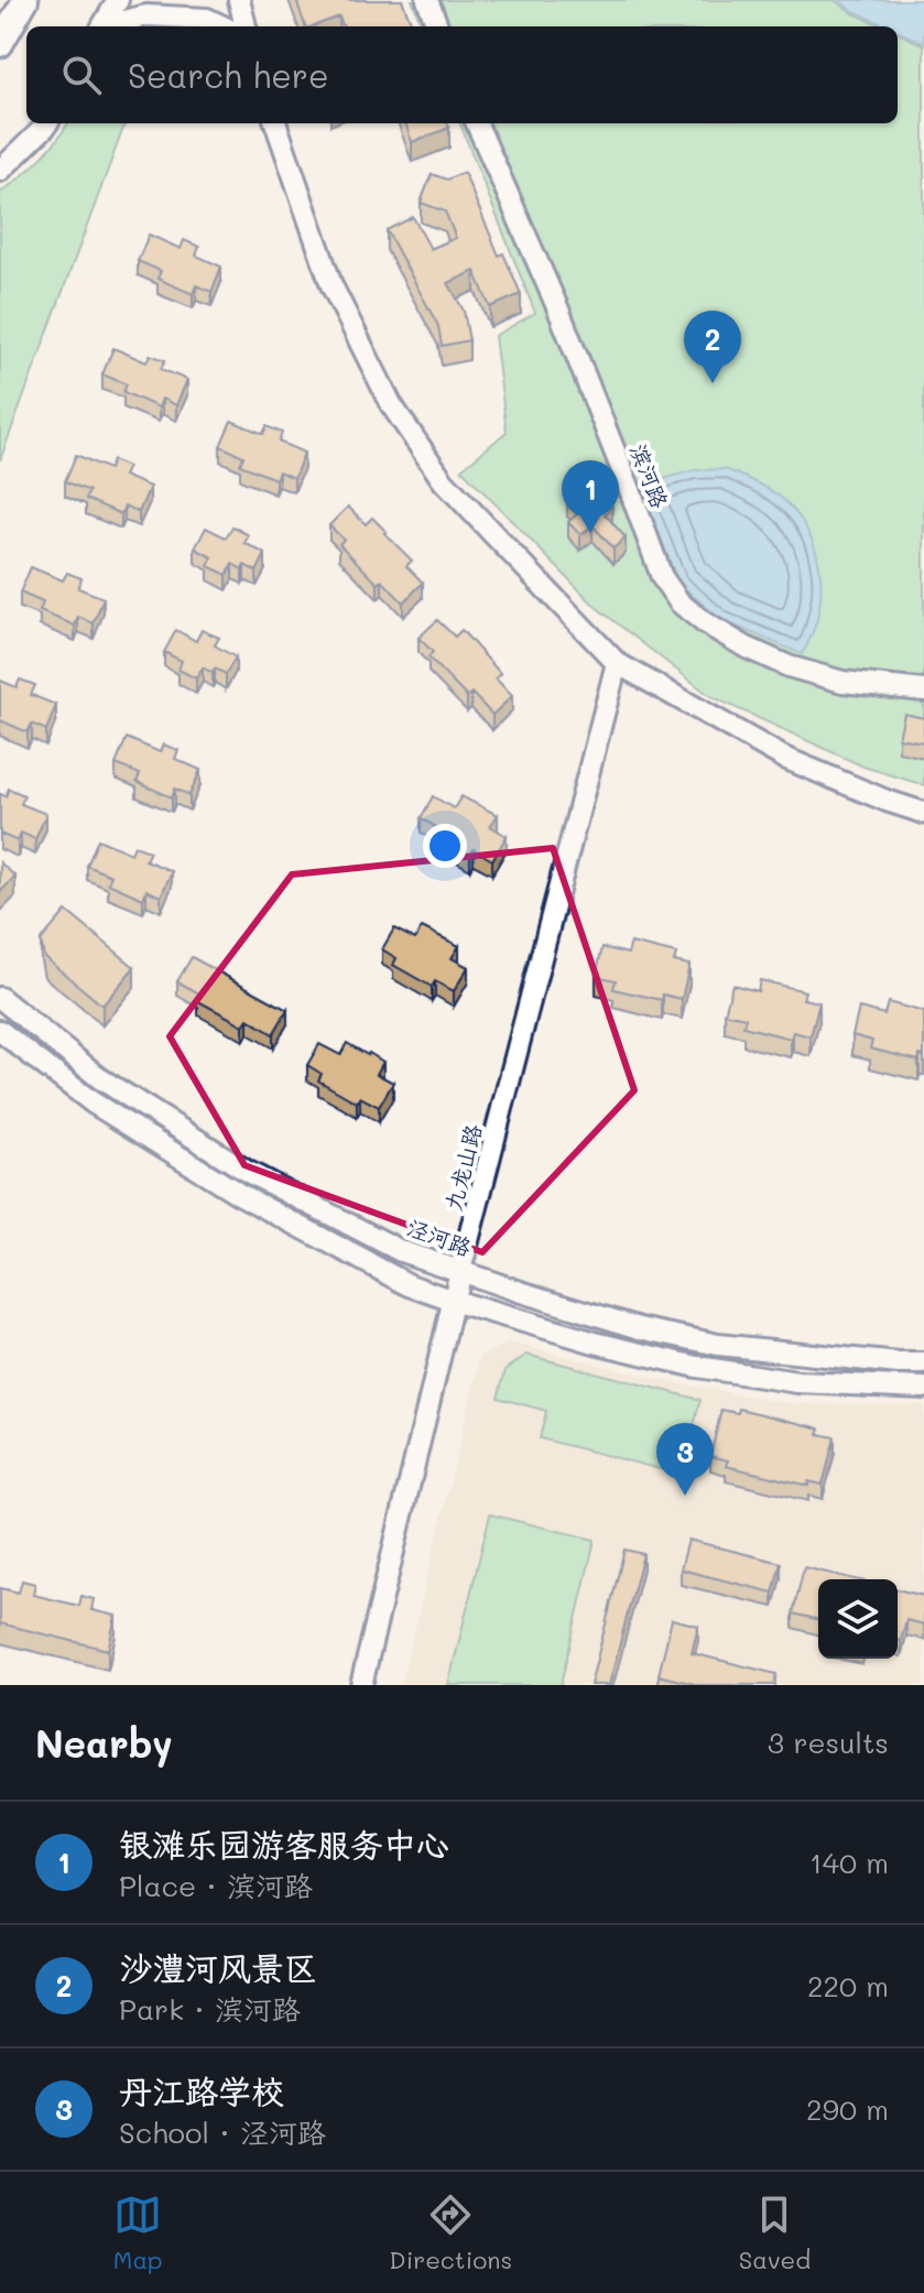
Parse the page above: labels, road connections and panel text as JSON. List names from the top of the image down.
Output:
{
  "streets": {
    "street": ["滨河路", "九龙山路", "泾河路"]
  },
  "crossings": [
    ["九龙山路", "泾河路"]
  ],
  "page": {
    "search": "Search here",
    "pins": ["2", "1", "3"],
    "heading": ["Nearby", "3 results"],
    "list": [
      {
        "mark": "1",
        "name": "银滩乐园游客服务中心",
        "note": "Place · 滨河路",
        "value": "140 m"
      },
      {
        "mark": "2",
        "name": "沙澧河风景区",
        "note": "Park · 滨河路",
        "value": "220 m"
      },
      {
        "mark": "3",
        "name": "丹江路学校",
        "note": "School · 泾河路",
        "value": "290 m"
      }
    ],
    "nav": ["Map", "Directions", "Saved"]
  }
}
